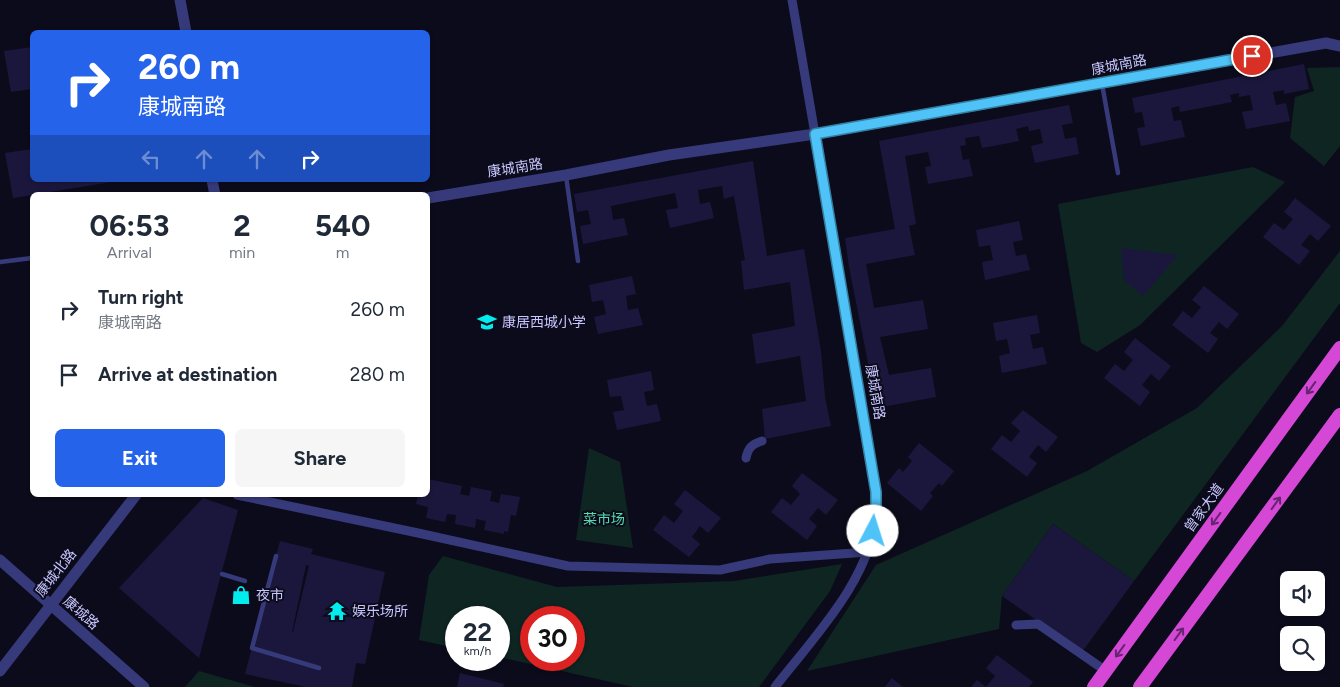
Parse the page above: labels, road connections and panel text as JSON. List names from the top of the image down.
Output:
{
  "streets": {
    "highway": ["曾家大道"],
    "street": ["康城南路", "康城北路", "康城路"]
  },
  "crossings": [
    ["康城北路", "康城路"]
  ],
  "parks": ["菜市场"],
  "places": {
    "school or university": ["康居西城小学"],
    "shop": ["夜市"],
    "temple": ["娱乐场所"]
  },
  "page": {
    "turn": ["260 m", "康城南路"],
    "eta": [
      "06:53",
      "Arrival",
      "2",
      "min",
      "540",
      "m"
    ],
    "list": [
      {
        "name": "Turn right",
        "note": "康城南路",
        "value": "260 m"
      },
      {
        "name": "Arrive at destination",
        "value": "280 m"
      }
    ],
    "buttons": ["Exit", "Share"],
    "speed": "22 km/h",
    "limit": "30"
  }
}
